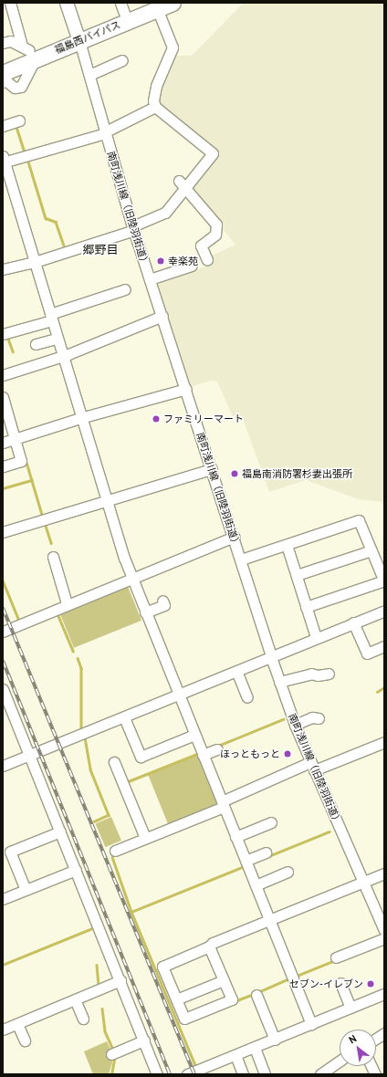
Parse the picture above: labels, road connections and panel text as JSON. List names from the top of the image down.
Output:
{
  "streets": {
    "highway": ["福島西バイパス"],
    "street": ["南町浅川線（旧陸羽街道）"]
  },
  "crossings": [
    ["福島西バイパス", "南町浅川線（旧陸羽街道）"]
  ],
  "districts": ["郷野目"],
  "places": [
    "幸楽苑",
    "ファミリーマート",
    "福島南消防署杉妻出張所",
    "ほっともっと",
    "セブン-イレブン"
  ],
  "north": "top left"
}
